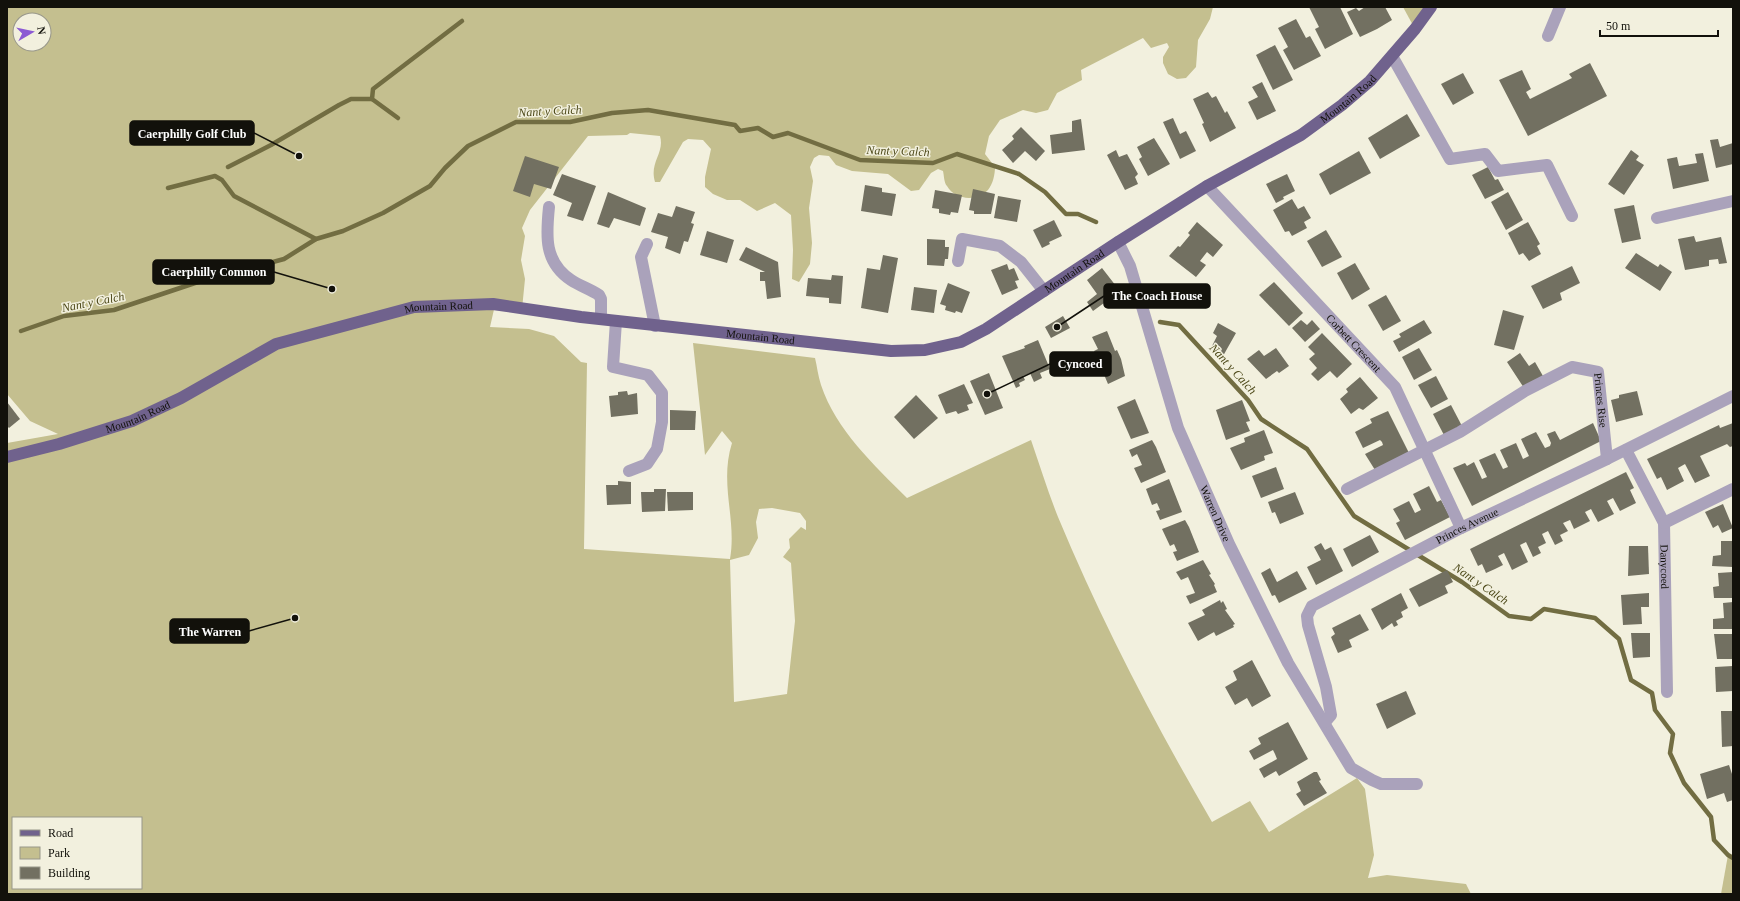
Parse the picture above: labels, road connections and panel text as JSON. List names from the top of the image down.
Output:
{
  "streets": {
    "main road": ["Mountain Road"],
    "street": [
      "Corbett Crescent",
      "Princes Rise",
      "Warren Drive",
      "Princes Avenue",
      "Danycoed"
    ]
  },
  "crossings": [
    ["Mountain Road", "Corbett Crescent"],
    ["Mountain Road", "Warren Drive"],
    ["Corbett Crescent", "Princes Rise"],
    ["Corbett Crescent", "Princes Avenue"],
    ["Princes Rise", "Princes Avenue"],
    ["Warren Drive", "Princes Avenue"],
    ["Princes Avenue", "Danycoed"]
  ],
  "water": ["Nant y Calch"],
  "places": [
    "Caerphilly Golf Club",
    "Caerphilly Common",
    "The Coach House",
    "Cyncoed",
    "The Warren"
  ],
  "legend": ["Road", "Park", "Building"],
  "scale_bar": "50 m",
  "north": "right"
}
